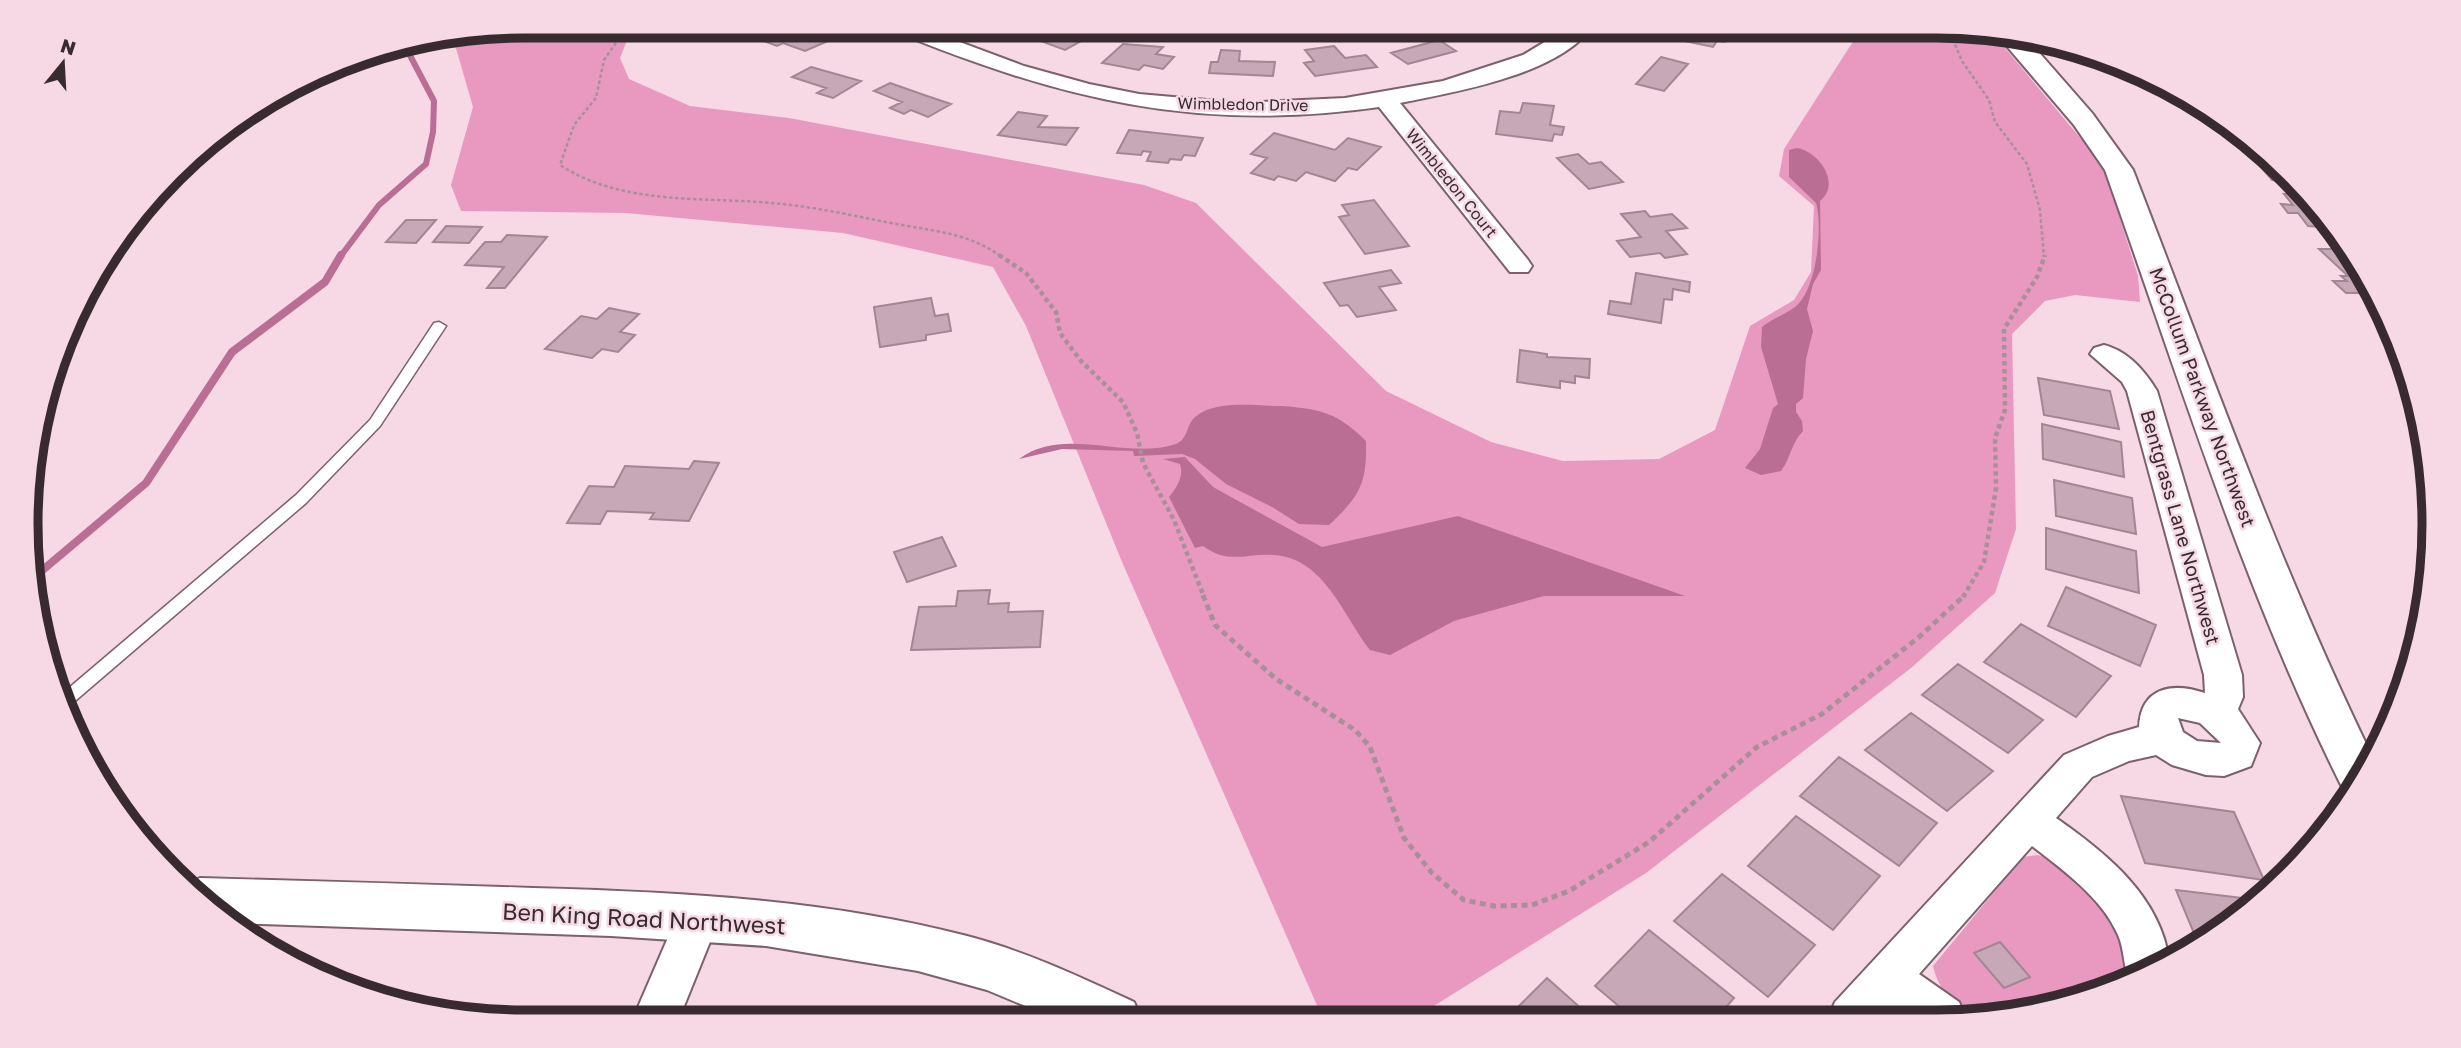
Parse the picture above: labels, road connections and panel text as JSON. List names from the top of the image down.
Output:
{
  "streets": {
    "street": [
      "Wimbledon Drive",
      "Wimbledon Court",
      "McCollum Parkway Northwest",
      "Bentgrass Lane Northwest",
      "Ben King Road Northwest"
    ]
  },
  "crossings": [
    ["Wimbledon Drive", "Wimbledon Court"]
  ],
  "north": "top"
}
